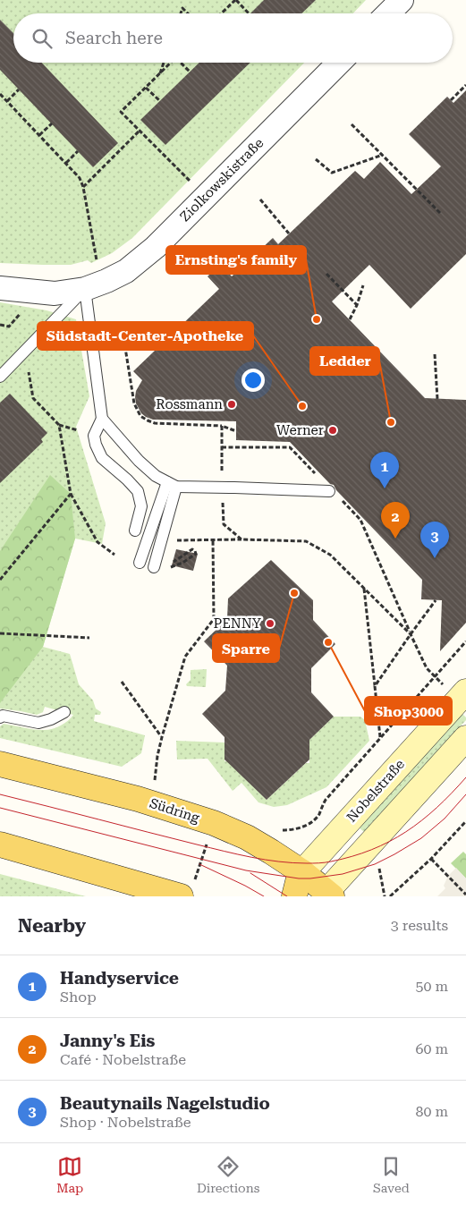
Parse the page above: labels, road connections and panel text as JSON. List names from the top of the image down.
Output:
{
  "streets": {
    "main road": ["Nobelstraße", "Südring"],
    "street": ["Ziolkowskistraße"]
  },
  "crossings": [
    ["Nobelstraße", "Südring"]
  ],
  "places": [
    "Ernsting's family",
    "Rossmann",
    "Südstadt-Center-Apotheke",
    "Ledder",
    "Werner",
    "Sparre",
    "PENNY",
    "Shop3000"
  ],
  "page": {
    "search": "Search here",
    "pins": ["1", "2", "3"],
    "heading": ["Nearby", "3 results"],
    "list": [
      {
        "mark": "1",
        "name": "Handyservice",
        "note": "Shop",
        "value": "50 m"
      },
      {
        "mark": "2",
        "name": "Janny's Eis",
        "note": "Café · Nobelstraße",
        "value": "60 m"
      },
      {
        "mark": "3",
        "name": "Beautynails Nagelstudio",
        "note": "Shop · Nobelstraße",
        "value": "80 m"
      }
    ],
    "nav": ["Map", "Directions", "Saved"]
  }
}
